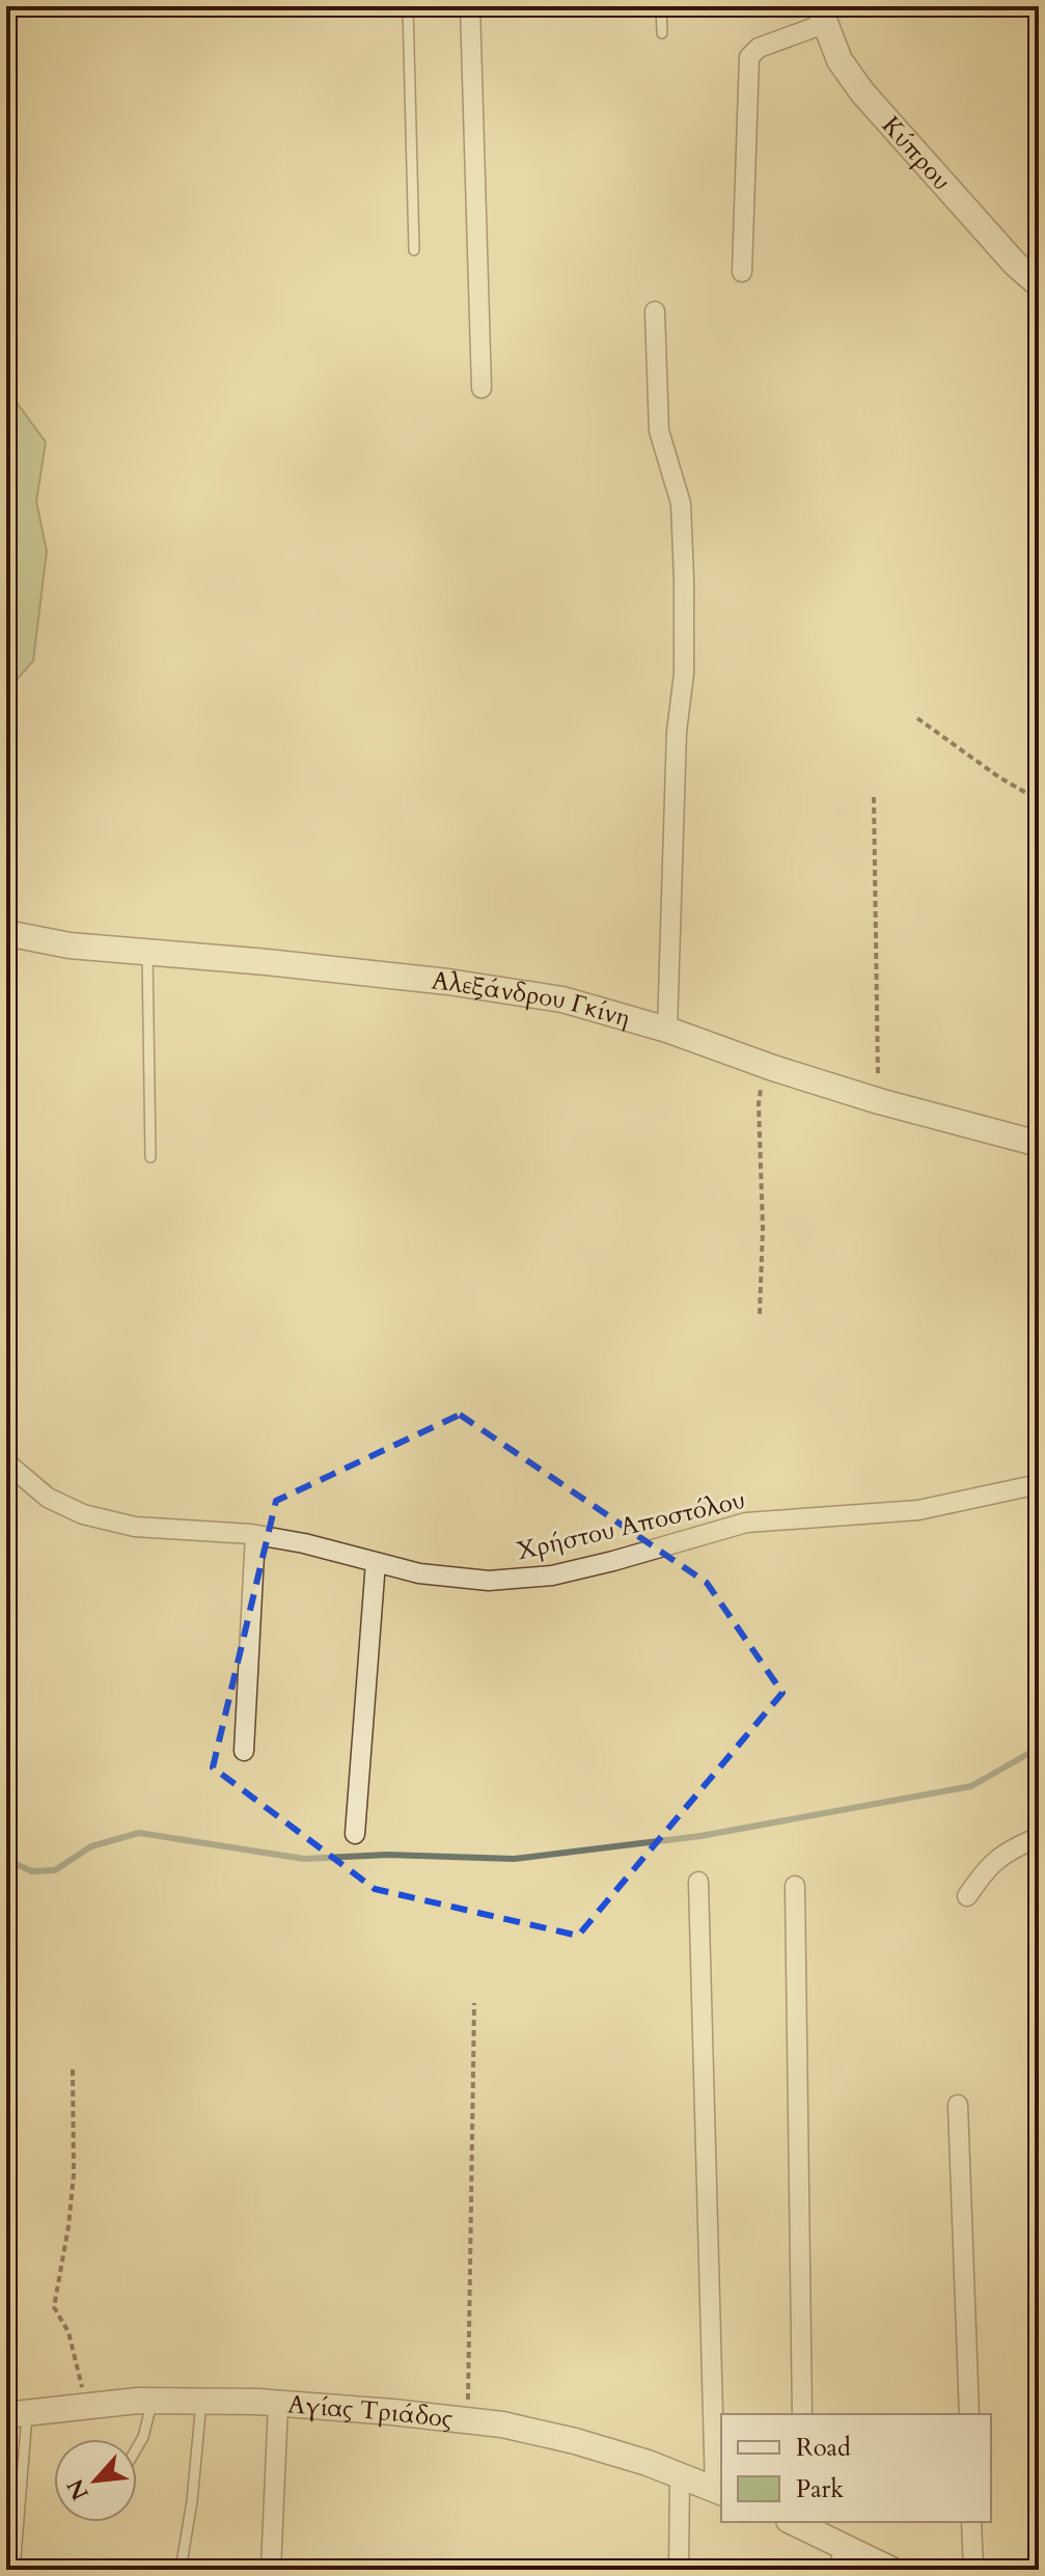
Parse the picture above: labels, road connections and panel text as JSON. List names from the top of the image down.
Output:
{
  "streets": {
    "street": [
      "Κύπρου",
      "Αλεξάνδρου Γκίνη",
      "Χρήστου Αποστόλου",
      "Αγίας Τριάδος"
    ]
  },
  "legend": ["Road", "Park"],
  "north": "bottom left"
}
